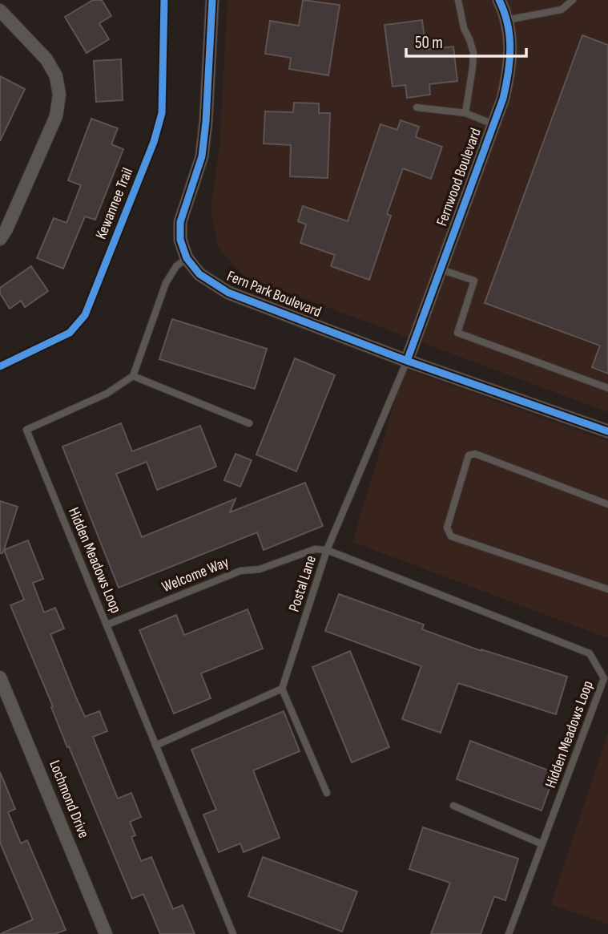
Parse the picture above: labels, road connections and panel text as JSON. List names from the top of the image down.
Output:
{
  "streets": {
    "street": ["Fernwood Boulevard", "Fern Park Boulevard", "Lochmond Drive"],
    "lane": ["Hidden Meadows Loop", "Welcome Way", "Postal Lane"],
    "cycle path": ["Kewannee Trail"]
  },
  "crossings": [
    ["Fernwood Boulevard", "Fern Park Boulevard"],
    ["Fernwood Boulevard", "Postal Lane"],
    ["Fern Park Boulevard", "Postal Lane"],
    ["Hidden Meadows Loop", "Welcome Way"],
    ["Hidden Meadows Loop", "Postal Lane"],
    ["Welcome Way", "Postal Lane"]
  ],
  "scale_bar": "50 m"
}
